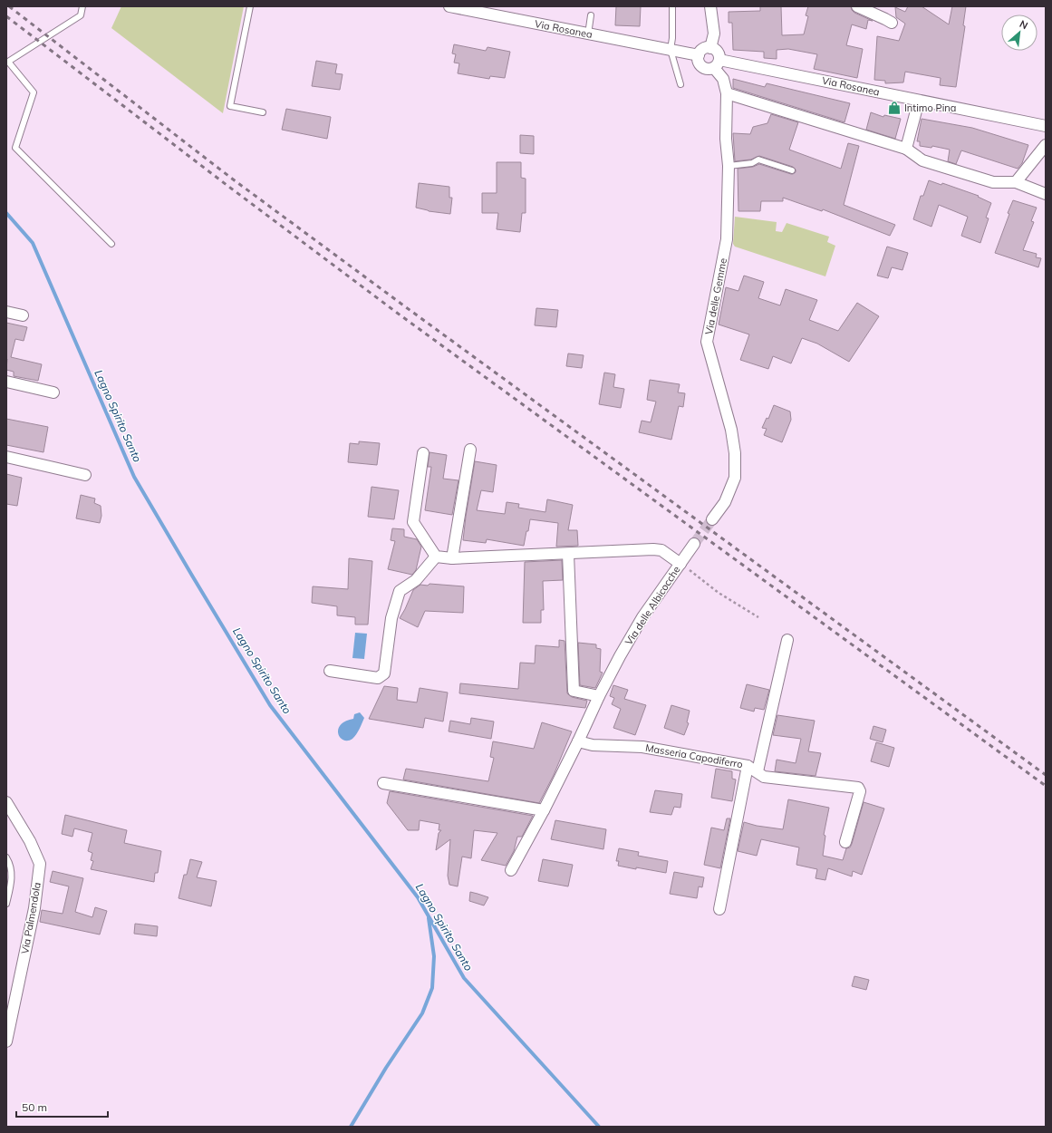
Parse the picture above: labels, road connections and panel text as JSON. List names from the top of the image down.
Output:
{
  "streets": {
    "street": [
      "Via Rosanea",
      "Via delle Gemme",
      "Via delle Albicocche",
      "Masseria Capodiferro",
      "Via Palmendola"
    ]
  },
  "crossings": [
    ["Via Rosanea", "Via delle Gemme"],
    ["Via delle Albicocche", "Masseria Capodiferro"]
  ],
  "water": ["Lagno Spirito Santo"],
  "places": {
    "shop": ["Intimo Pina"]
  },
  "scale_bar": "50 m",
  "north": "top right"
}
